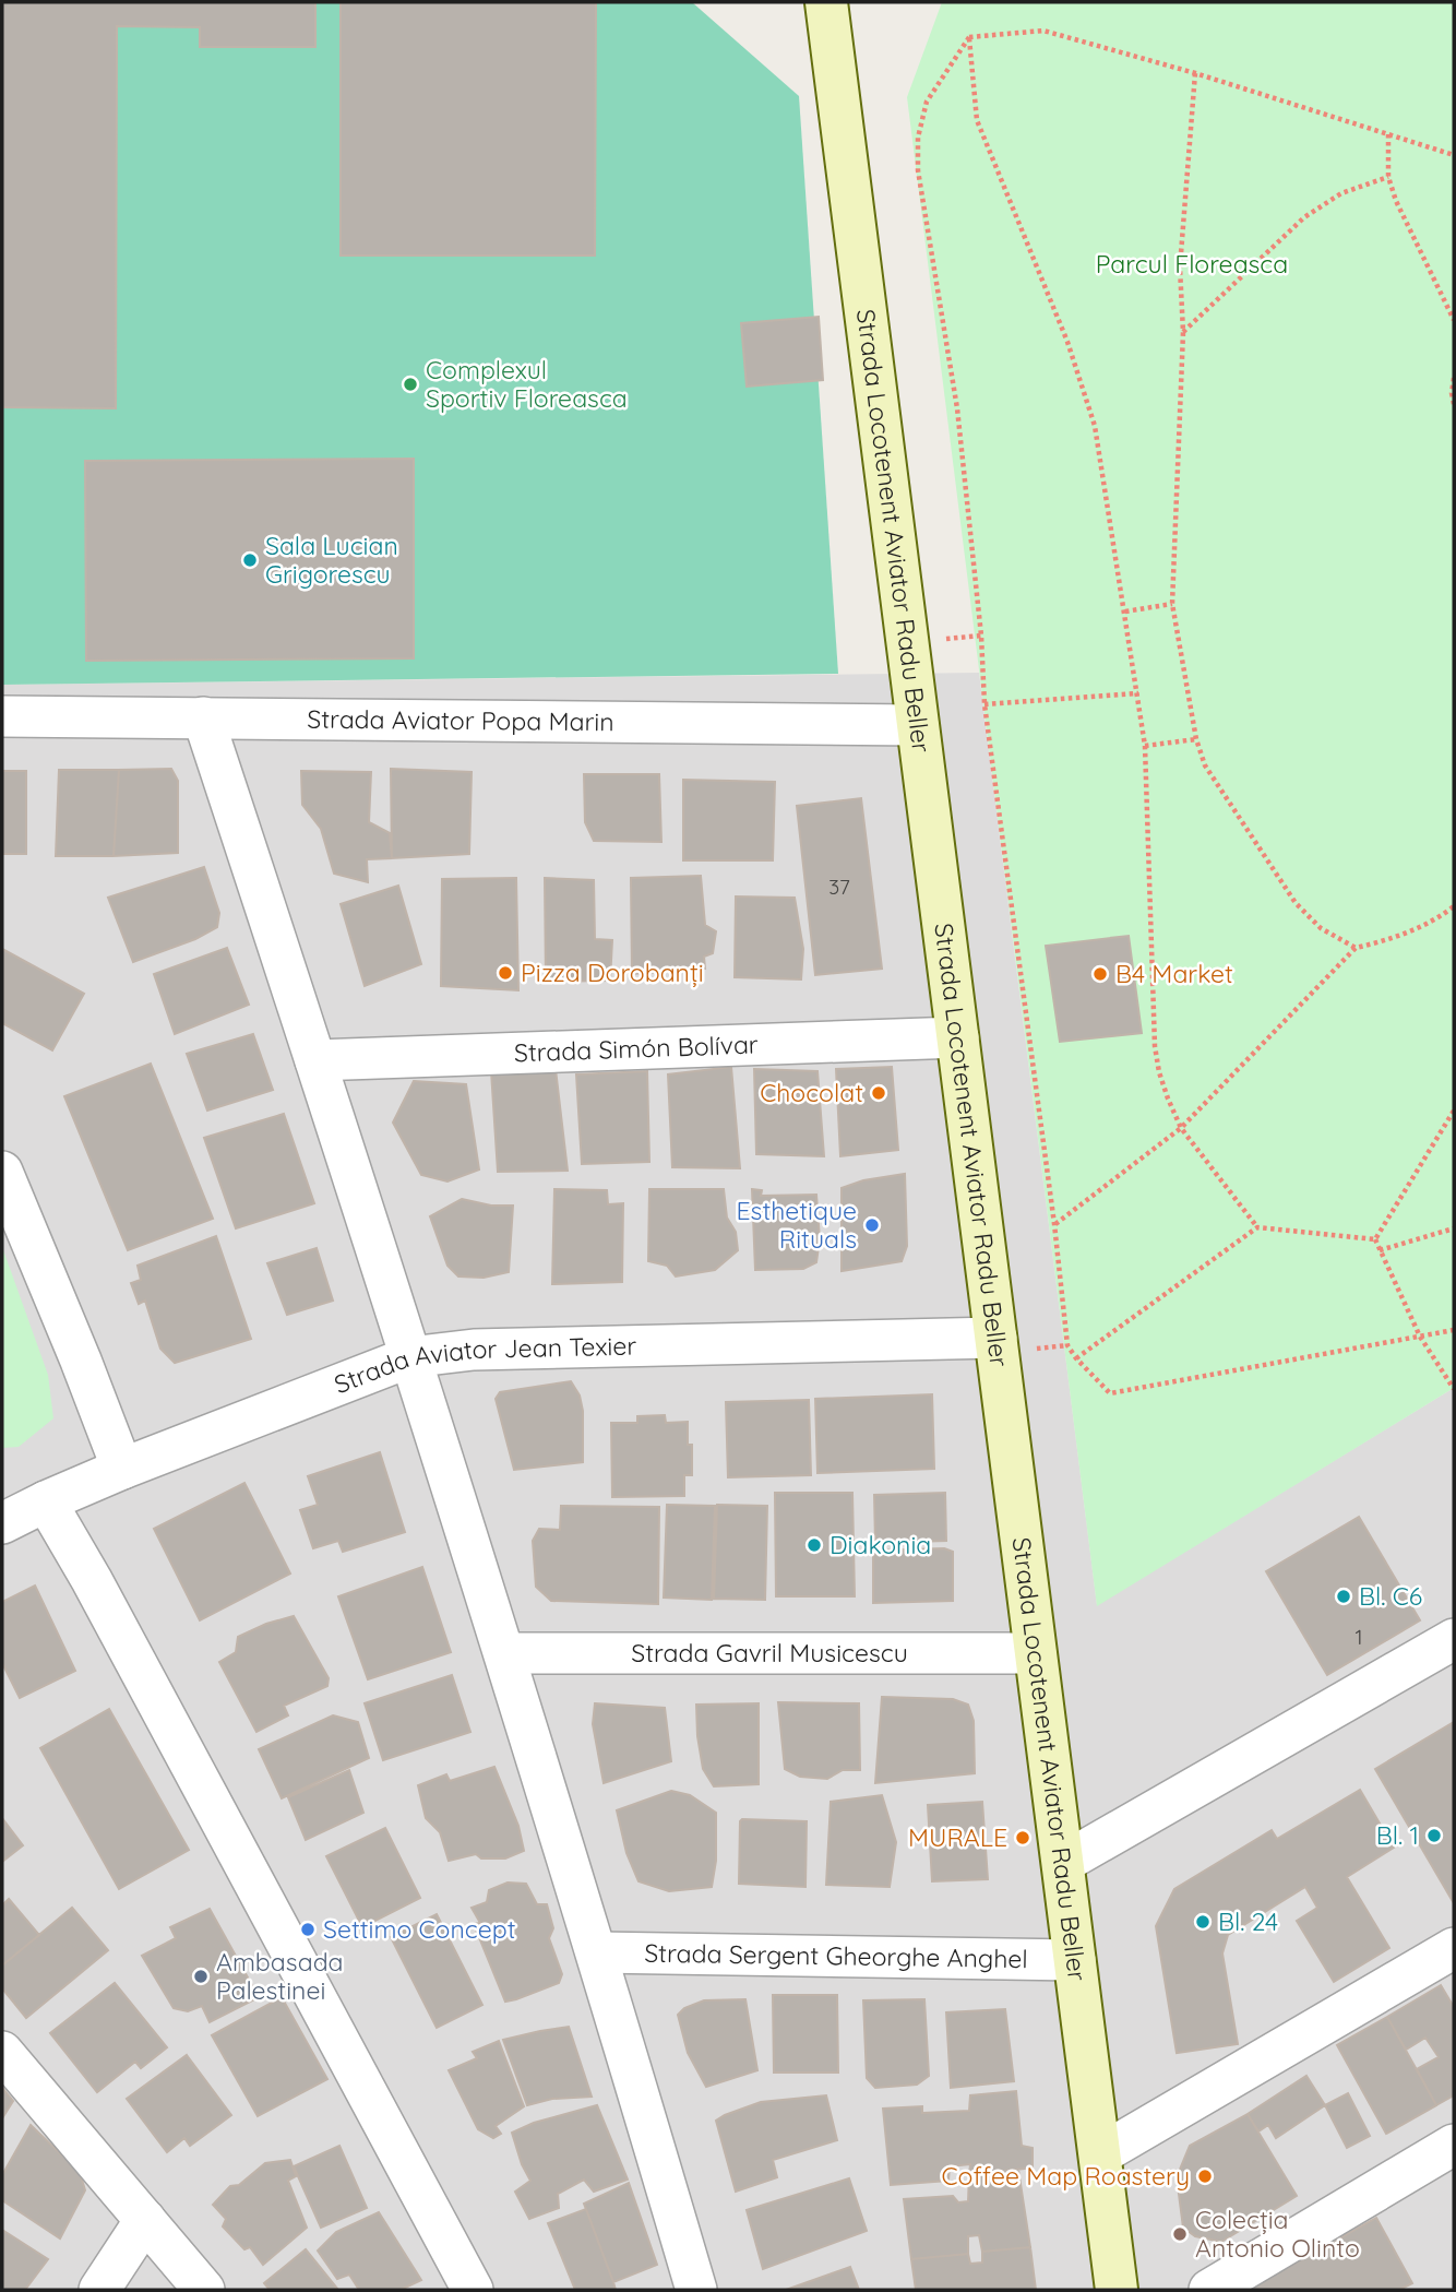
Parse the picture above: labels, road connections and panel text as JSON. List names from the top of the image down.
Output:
{
  "streets": {
    "street": [
      "Strada Locotenent Aviator Radu Beller",
      "Strada Aviator Popa Marin",
      "Strada Simón Bolívar",
      "Strada Aviator Jean Texier",
      "Strada Gavril Musicescu",
      "Strada Sergent Gheorghe Anghel"
    ]
  },
  "crossings": [
    ["Strada Locotenent Aviator Radu Beller", "Strada Aviator Popa Marin"],
    ["Strada Locotenent Aviator Radu Beller", "Strada Simón Bolívar"],
    ["Strada Locotenent Aviator Radu Beller", "Strada Aviator Jean Texier"],
    ["Strada Locotenent Aviator Radu Beller", "Strada Gavril Musicescu"],
    ["Strada Locotenent Aviator Radu Beller", "Strada Sergent Gheorghe Anghel"]
  ],
  "parks": ["Parcul Floreasca"],
  "places": [
    "Complexul Sportiv Floreasca",
    "Sala Lucian Grigorescu",
    "Pizza Dorobanți",
    "B4 Market",
    "Chocolat",
    "Esthetique Rituals",
    "Diakonia",
    "Bl. C6",
    "Bl. 1",
    "MURALE",
    "Bl. 24",
    "Settimo Concept",
    "Ambasada Palestinei",
    "Coffee Map Roastery",
    "Colecția Antonio Olinto"
  ],
  "house_numbers": ["37", "1"]
}
